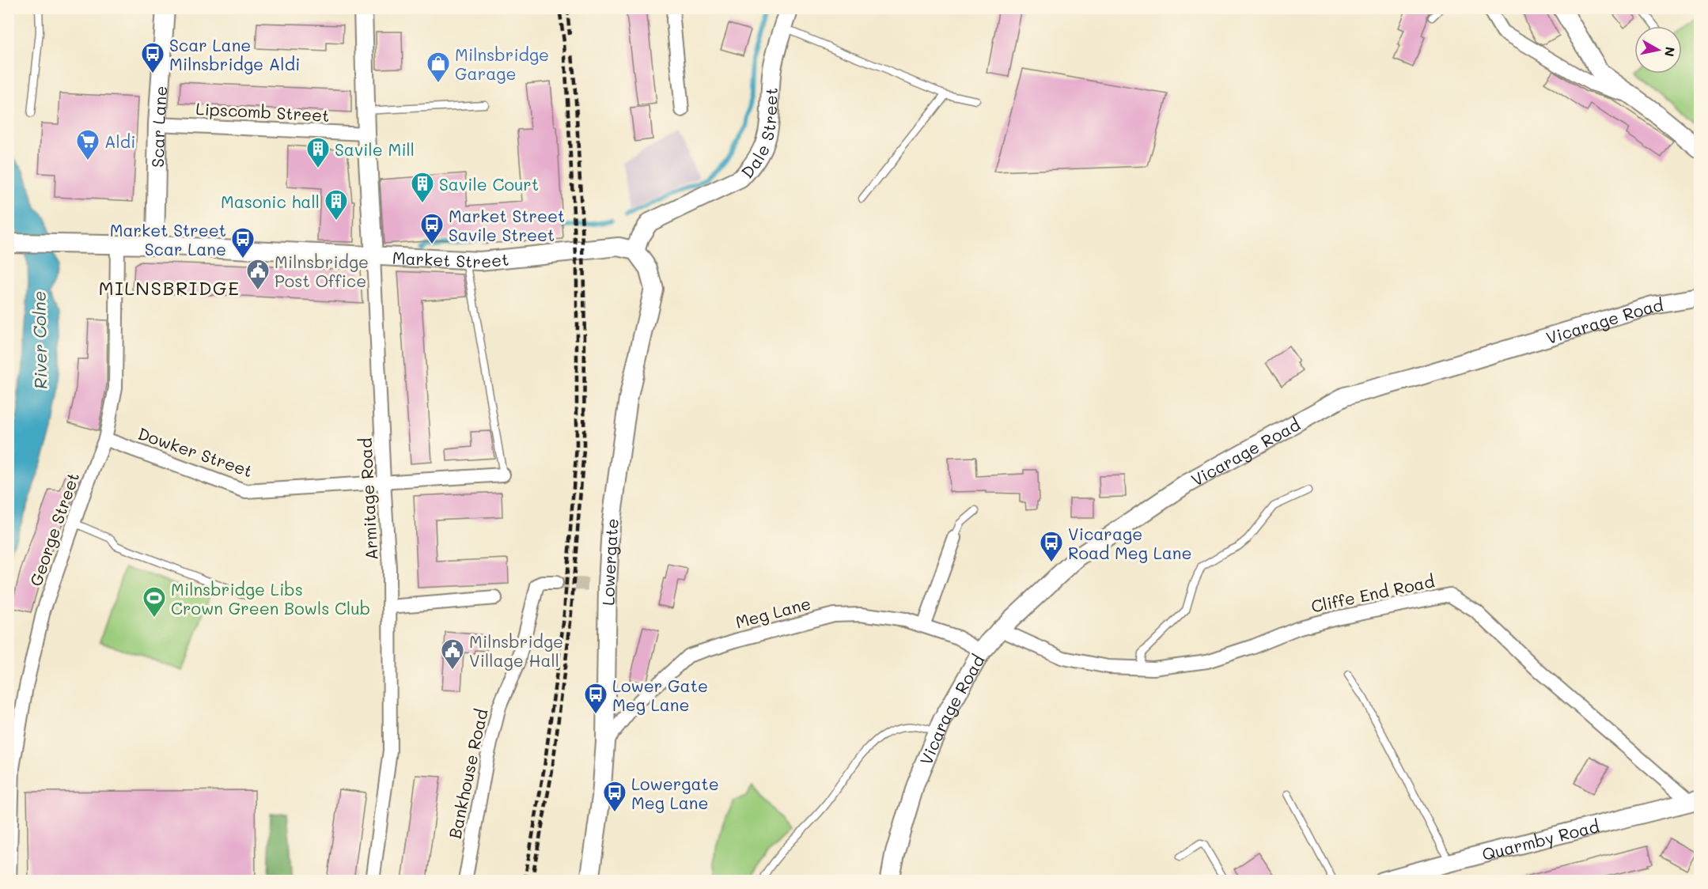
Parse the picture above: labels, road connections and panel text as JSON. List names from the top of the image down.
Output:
{
  "streets": {
    "street": [
      "Lipscomb Street",
      "Scar Lane",
      "Dale Street",
      "Market Street",
      "Vicarage Road",
      "Dowker Street",
      "Armitage Road",
      "George Street",
      "Lowergate",
      "Cliffe End Road",
      "Meg Lane",
      "Bankhouse Road",
      "Quarmby Road"
    ]
  },
  "crossings": [
    ["Lipscomb Street", "Scar Lane"],
    ["Scar Lane", "Market Street"],
    ["Dale Street", "Market Street"],
    ["Dale Street", "Lowergate"],
    ["Market Street", "Armitage Road"],
    ["Market Street", "George Street"],
    ["Market Street", "Lowergate"],
    ["Vicarage Road", "Cliffe End Road"],
    ["Vicarage Road", "Meg Lane"],
    ["Dowker Street", "Armitage Road"],
    ["Dowker Street", "George Street"],
    ["Lowergate", "Meg Lane"],
    ["Cliffe End Road", "Quarmby Road"]
  ],
  "districts": ["MILNSBRIDGE"],
  "water": ["River Colne"],
  "places": {
    "bus stop": [
      "Scar Lane Milnsbridge Aldi",
      "Market Street Savile Street",
      "Market Street Scar Lane",
      "Vicarage Road Meg Lane",
      "Lower Gate Meg Lane",
      "Lowergate Meg Lane"
    ],
    "shop": ["Milnsbridge Garage"],
    "supermarket": ["Aldi"],
    "building": ["Savile Mill", "Savile Court", "Masonic hall"],
    "public building": ["Milnsbridge Post Office", "Milnsbridge Village Hall"],
    "sports": ["Milnsbridge Libs Crown Green Bowls Club"]
  },
  "north": "right"
}
